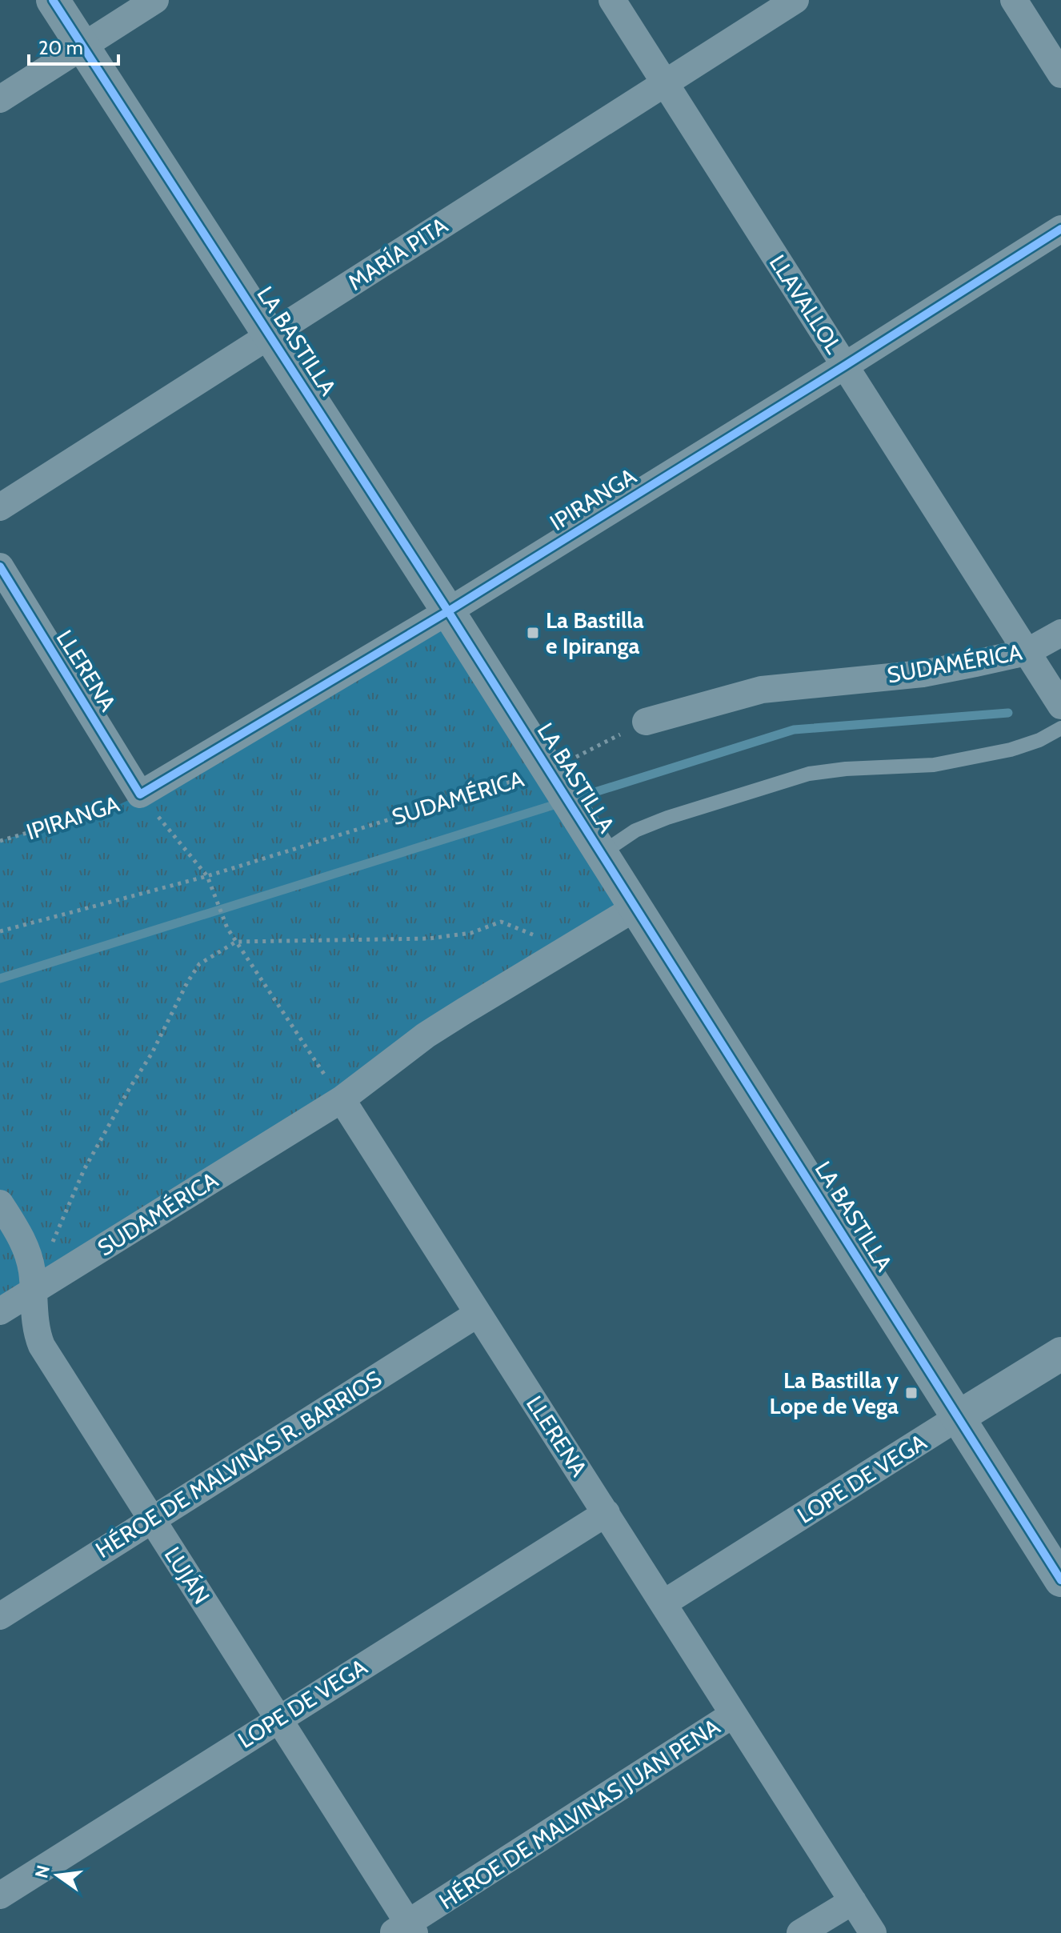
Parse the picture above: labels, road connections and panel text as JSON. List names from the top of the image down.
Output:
{
  "streets": {
    "street": [
      "MARÍA PITA",
      "LLAVALLOL",
      "LA BASTILLA",
      "IPIRANGA",
      "SUDAMÉRICA",
      "LLERENA",
      "HÉROE DE MALVINAS R. BARRIOS",
      "LOPE DE VEGA",
      "LUJÁN",
      "HÉROE DE MALVINAS JUAN PENA"
    ]
  },
  "crossings": [
    ["MARÍA PITA", "LLAVALLOL"],
    ["MARÍA PITA", "LA BASTILLA"],
    ["LLAVALLOL", "IPIRANGA"],
    ["LLAVALLOL", "SUDAMÉRICA"],
    ["LA BASTILLA", "IPIRANGA"],
    ["LA BASTILLA", "SUDAMÉRICA"],
    ["LA BASTILLA", "LOPE DE VEGA"],
    ["IPIRANGA", "LLERENA"],
    ["SUDAMÉRICA", "LLERENA"],
    ["SUDAMÉRICA", "LUJÁN"],
    ["LLERENA", "HÉROE DE MALVINAS R. BARRIOS"],
    ["LLERENA", "LOPE DE VEGA"],
    ["LLERENA", "HÉROE DE MALVINAS JUAN PENA"],
    ["HÉROE DE MALVINAS R. BARRIOS", "LUJÁN"],
    ["LOPE DE VEGA", "LUJÁN"],
    ["LUJÁN", "HÉROE DE MALVINAS JUAN PENA"]
  ],
  "places": {
    "transit": ["La Bastilla e Ipiranga", "La Bastilla y Lope de Vega"]
  },
  "scale_bar": "20 m",
  "north": "left"
}
